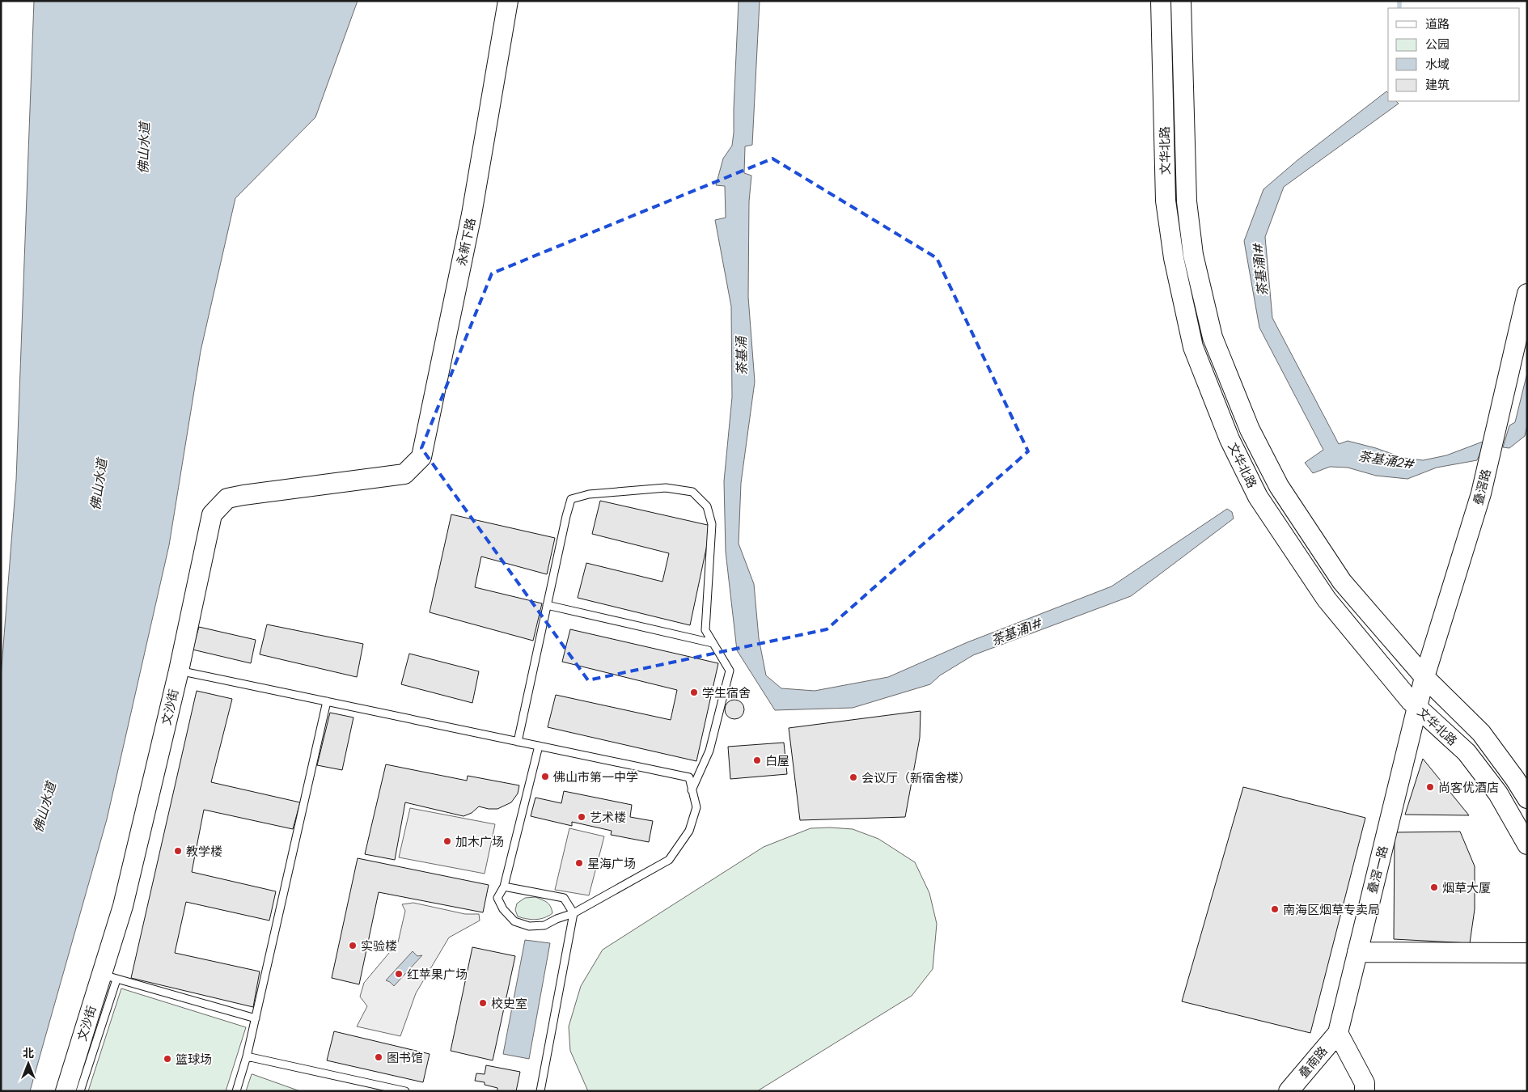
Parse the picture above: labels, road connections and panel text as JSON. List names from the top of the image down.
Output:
{
  "streets": {
    "street": [
      "文华北路",
      "永新下路",
      "叠滘路",
      "文沙街",
      "叠滘一路",
      "叠南路"
    ]
  },
  "crossings": [
    ["文华北路", "叠滘路"],
    ["文华北路", "叠滘一路"],
    ["永新下路", "文沙街"],
    ["叠滘路", "叠滘一路"],
    ["叠滘一路", "叠南路"]
  ],
  "water": [
    "佛山水道",
    "茶基涌1#",
    "茶基涌",
    "茶基涌2#"
  ],
  "places": [
    "学生宿舍",
    "白屋",
    "佛山市第一中学",
    "会议厅（新宿舍楼）",
    "尚客优酒店",
    "艺术楼",
    "加木广场",
    "教学楼",
    "星海广场",
    "烟草大厦",
    "南海区烟草专卖局",
    "实验楼",
    "红苹果广场",
    "校史室",
    "图书馆",
    "篮球场"
  ],
  "legend": [
    "道路",
    "公园",
    "水域",
    "建筑"
  ],
  "north": "top"
}
